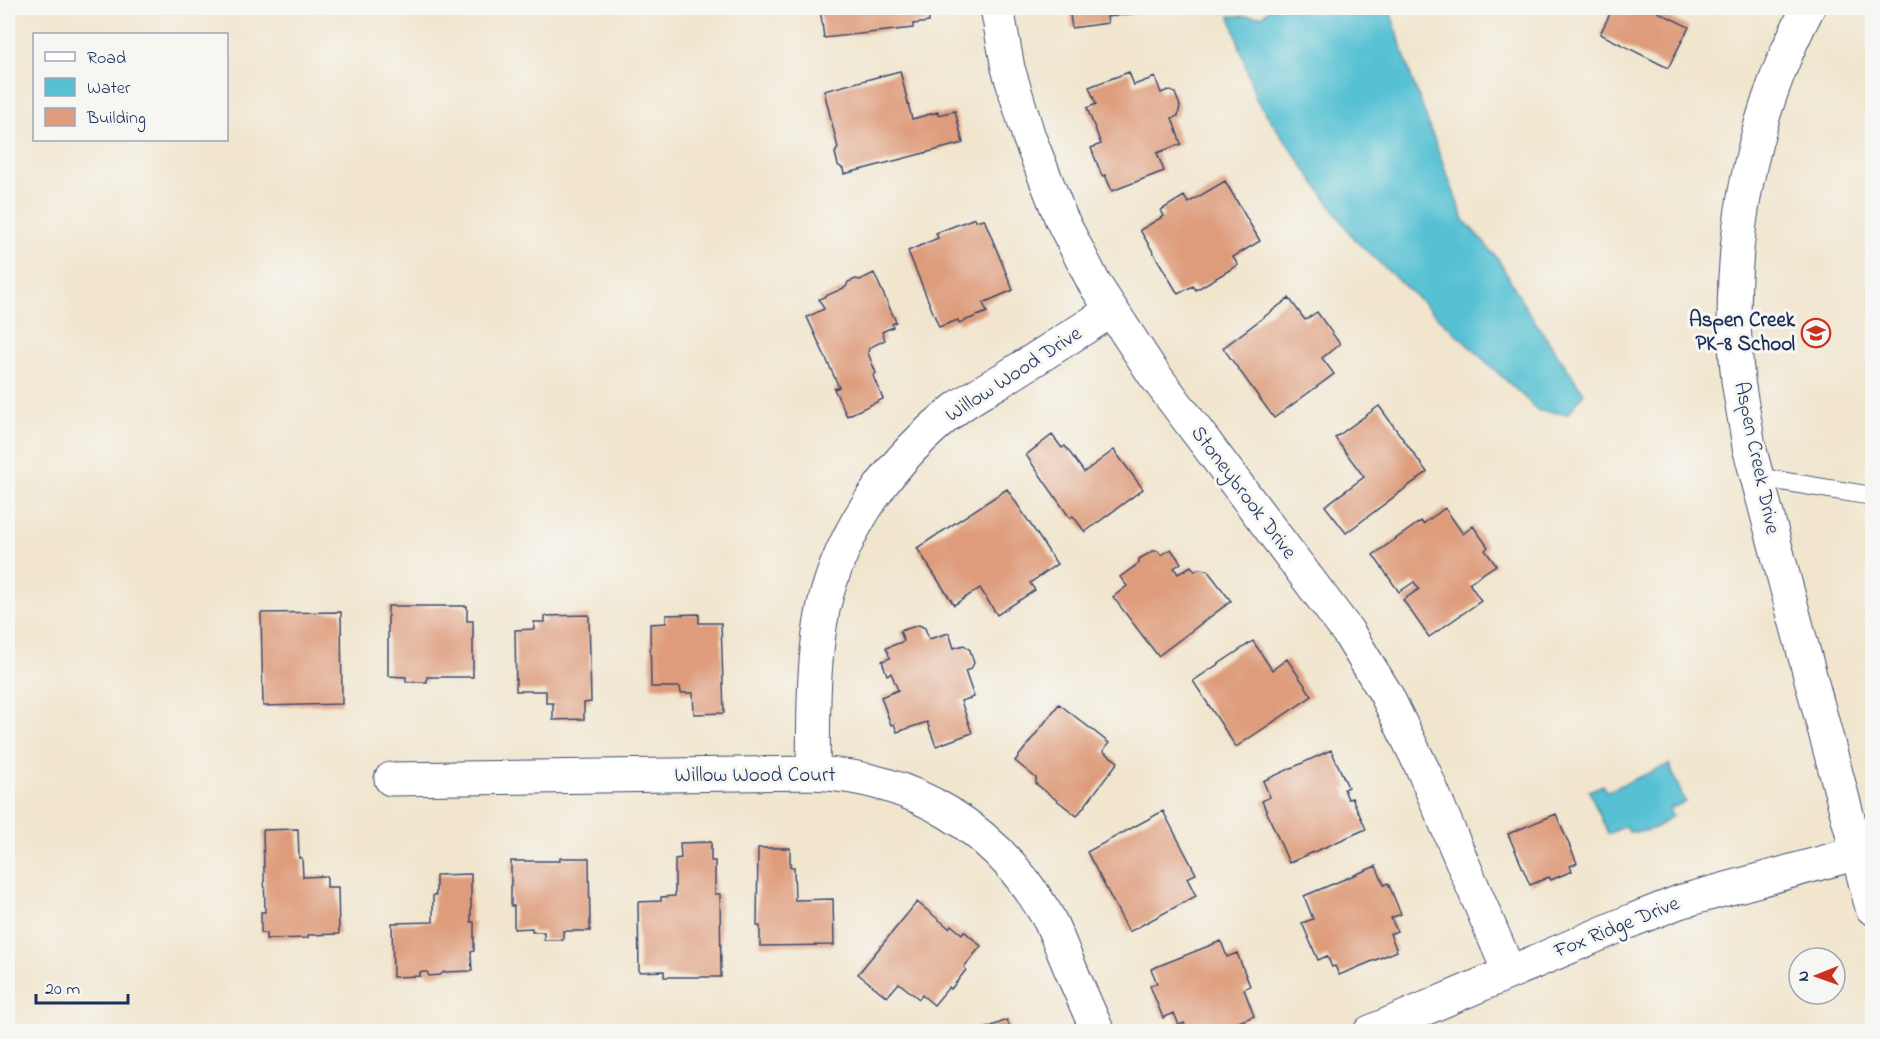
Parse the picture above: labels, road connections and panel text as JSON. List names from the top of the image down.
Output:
{
  "streets": {
    "street": [
      "Willow Wood Drive",
      "Aspen Creek Drive",
      "Stoneybrook Drive",
      "Willow Wood Court",
      "Fox Ridge Drive"
    ]
  },
  "crossings": [
    ["Willow Wood Drive", "Stoneybrook Drive"],
    ["Willow Wood Drive", "Willow Wood Court"],
    ["Aspen Creek Drive", "Fox Ridge Drive"],
    ["Stoneybrook Drive", "Fox Ridge Drive"]
  ],
  "places": {
    "school or university": ["Aspen Creek PK-8 School"]
  },
  "legend": ["Road", "Water", "Building"],
  "scale_bar": "20 m",
  "north": "left"
}
